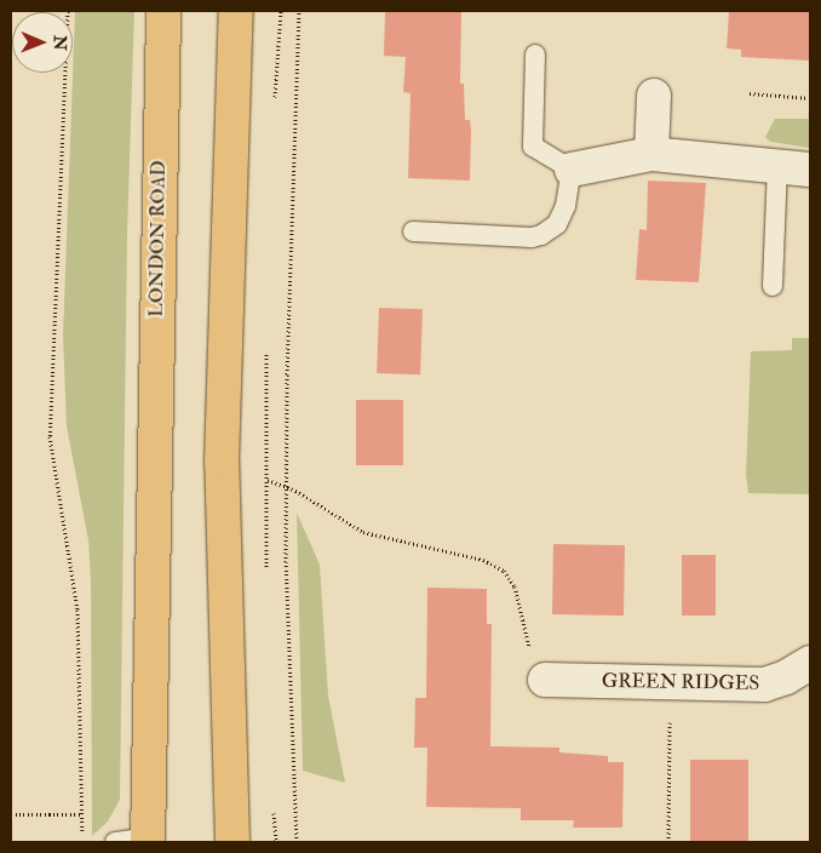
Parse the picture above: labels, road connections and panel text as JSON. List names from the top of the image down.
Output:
{
  "streets": {
    "highway": ["LONDON ROAD"],
    "street": ["GREEN RIDGES"]
  },
  "north": "right"
}
